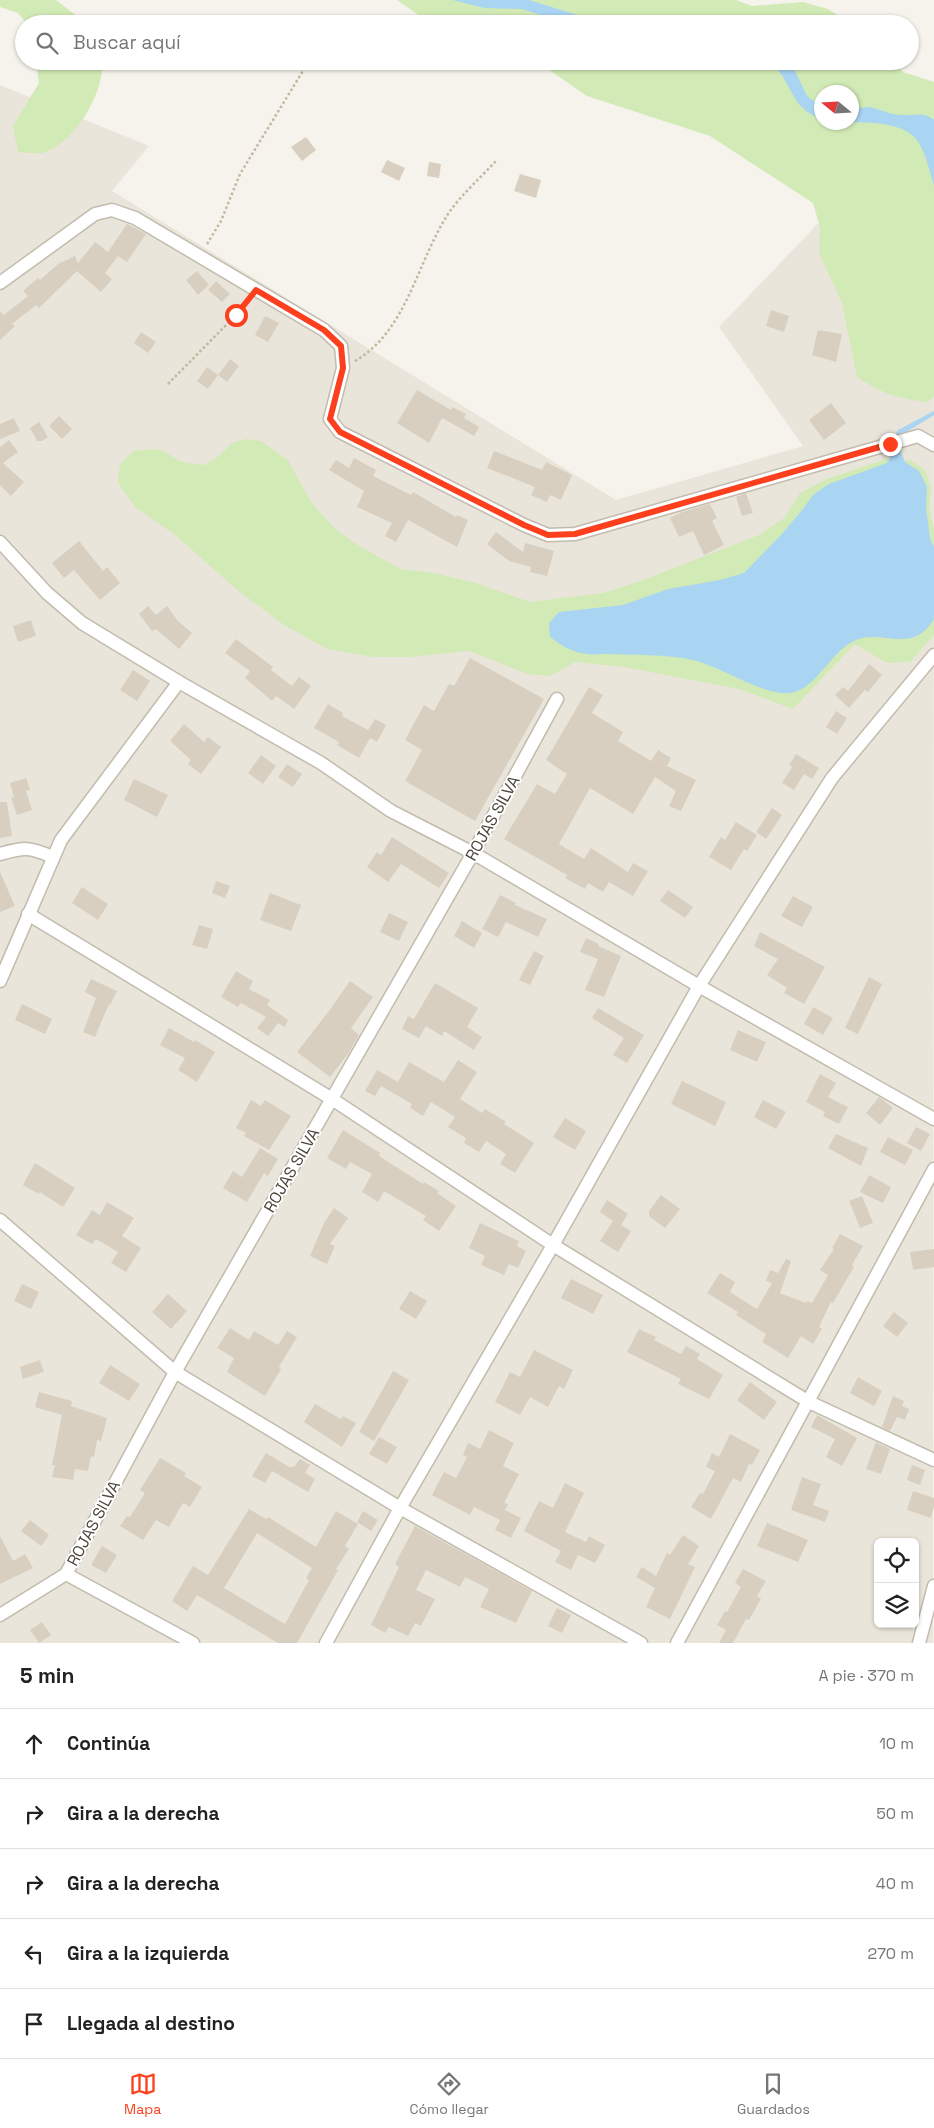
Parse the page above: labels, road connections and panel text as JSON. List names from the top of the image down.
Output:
{
  "streets": {
    "street": ["ROJAS SILVA"]
  },
  "north": "left",
  "page": {
    "search": "Buscar aquí",
    "heading": ["5 min", "A pie · 370 m"],
    "list": [
      ["Continúa", "10 m"],
      ["Gira a la derecha", "50 m"],
      ["Gira a la derecha", "40 m"],
      ["Gira a la izquierda", "270 m"],
      "Llegada al destino"
    ],
    "nav": ["Mapa", "Cómo llegar", "Guardados"]
  }
}
